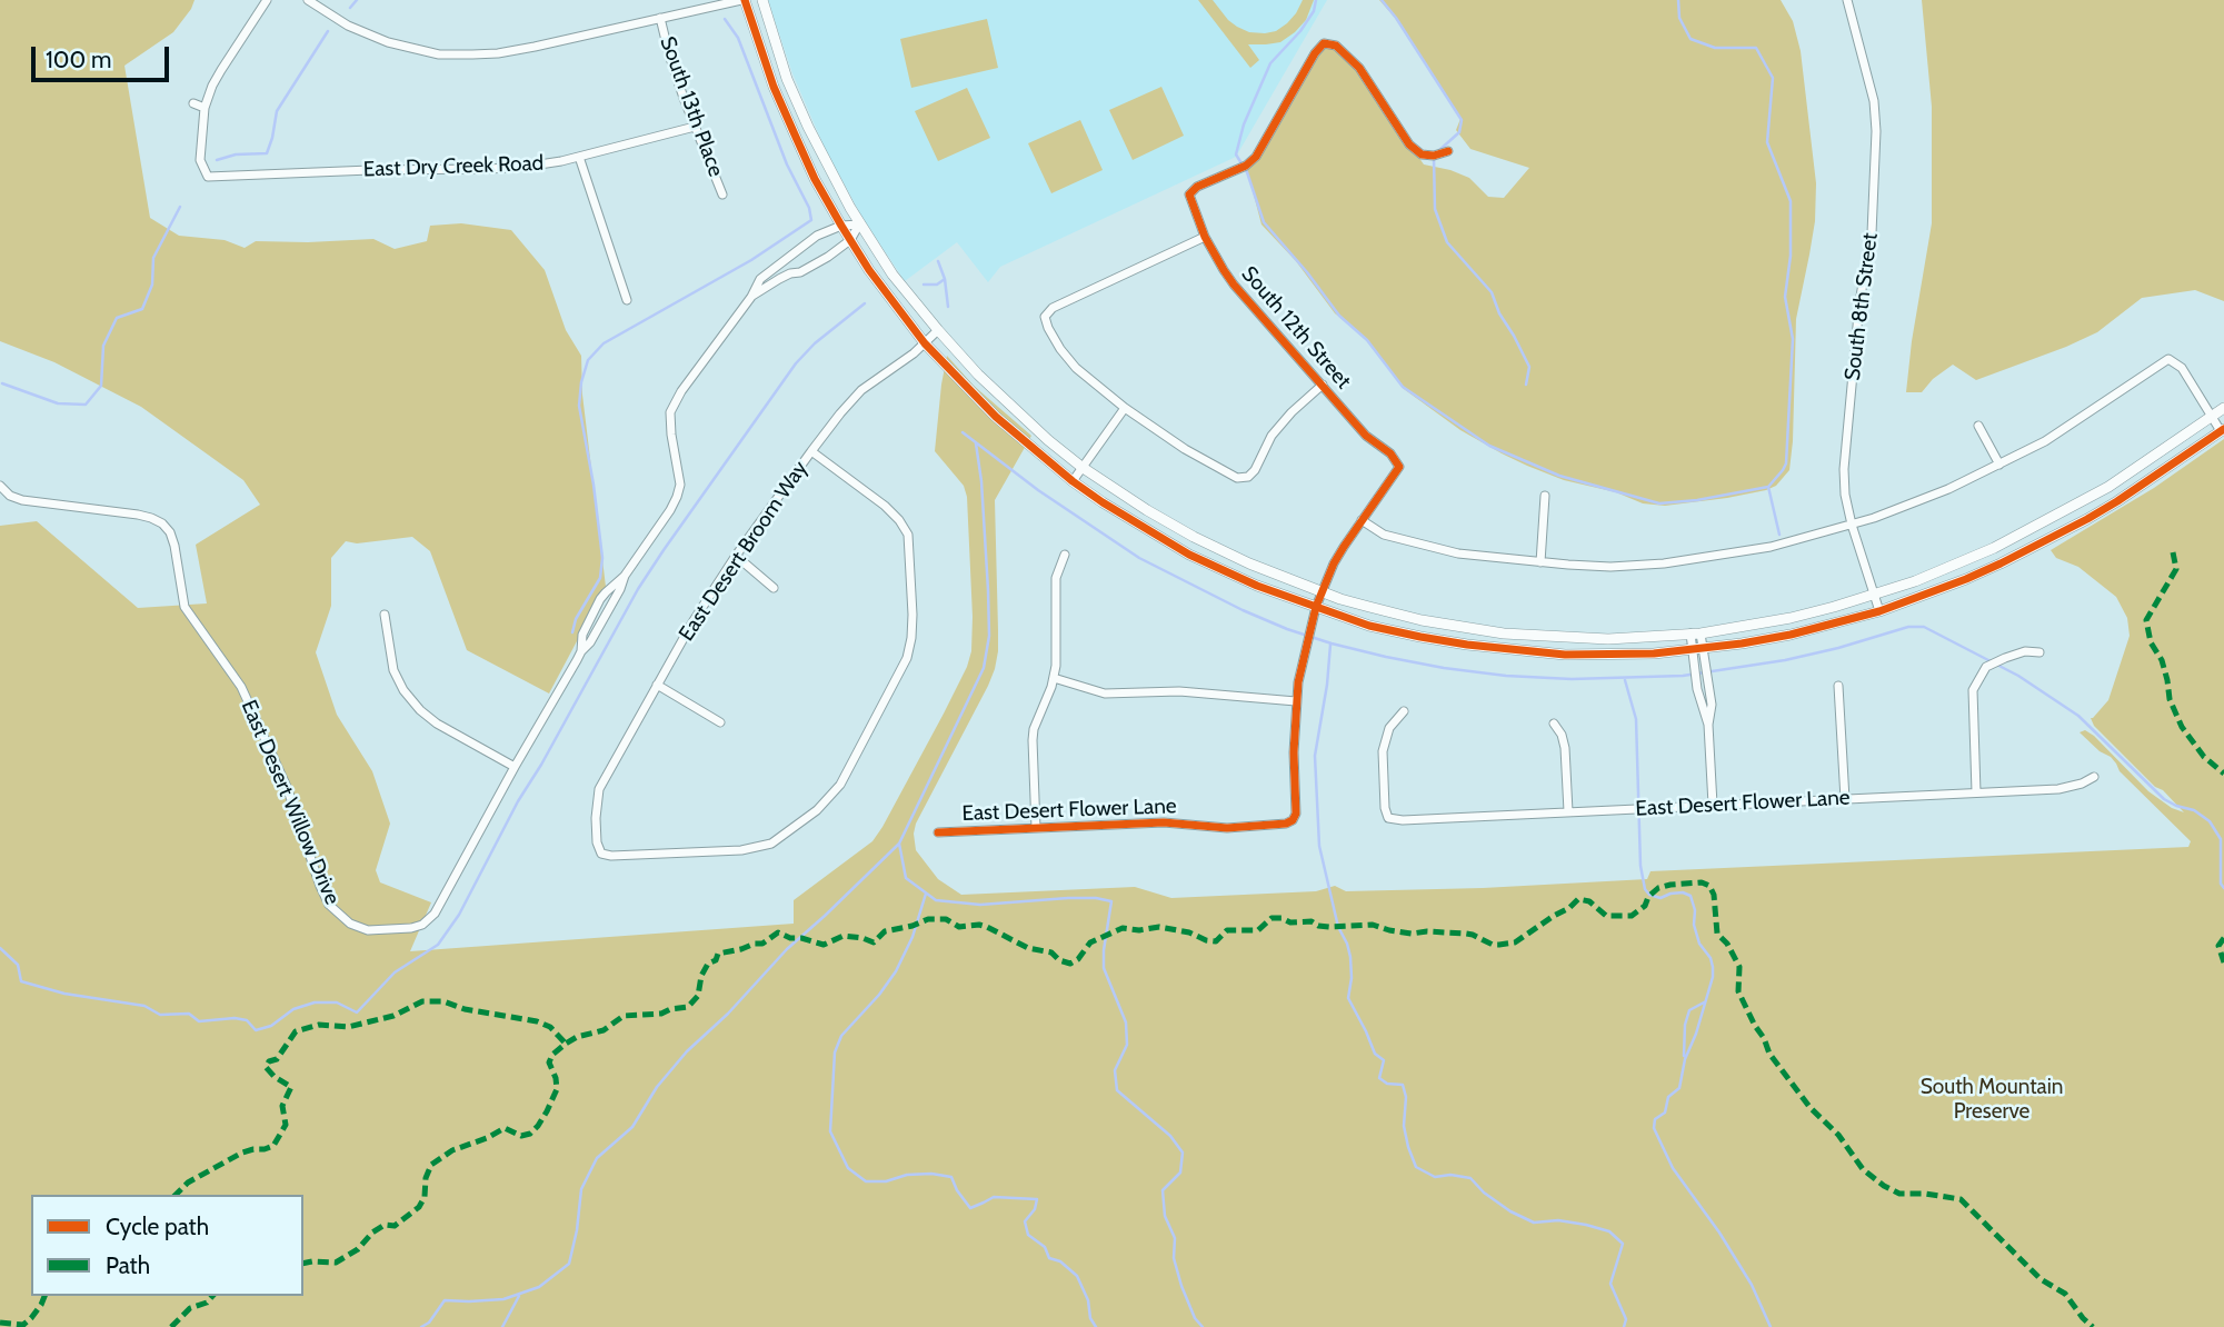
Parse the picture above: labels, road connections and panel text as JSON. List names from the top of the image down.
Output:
{
  "streets": {
    "street": [
      "South 13th Place",
      "East Dry Creek Road",
      "South 8th Street",
      "South 12th Street",
      "East Desert Broom Way",
      "East Desert Willow Drive",
      "East Desert Flower Lane"
    ]
  },
  "crossings": [
    ["South 13th Place", "East Dry Creek Road"]
  ],
  "parks": ["South Mountain Preserve"],
  "legend": ["Cycle path", "Path"],
  "scale_bar": "100 m"
}
